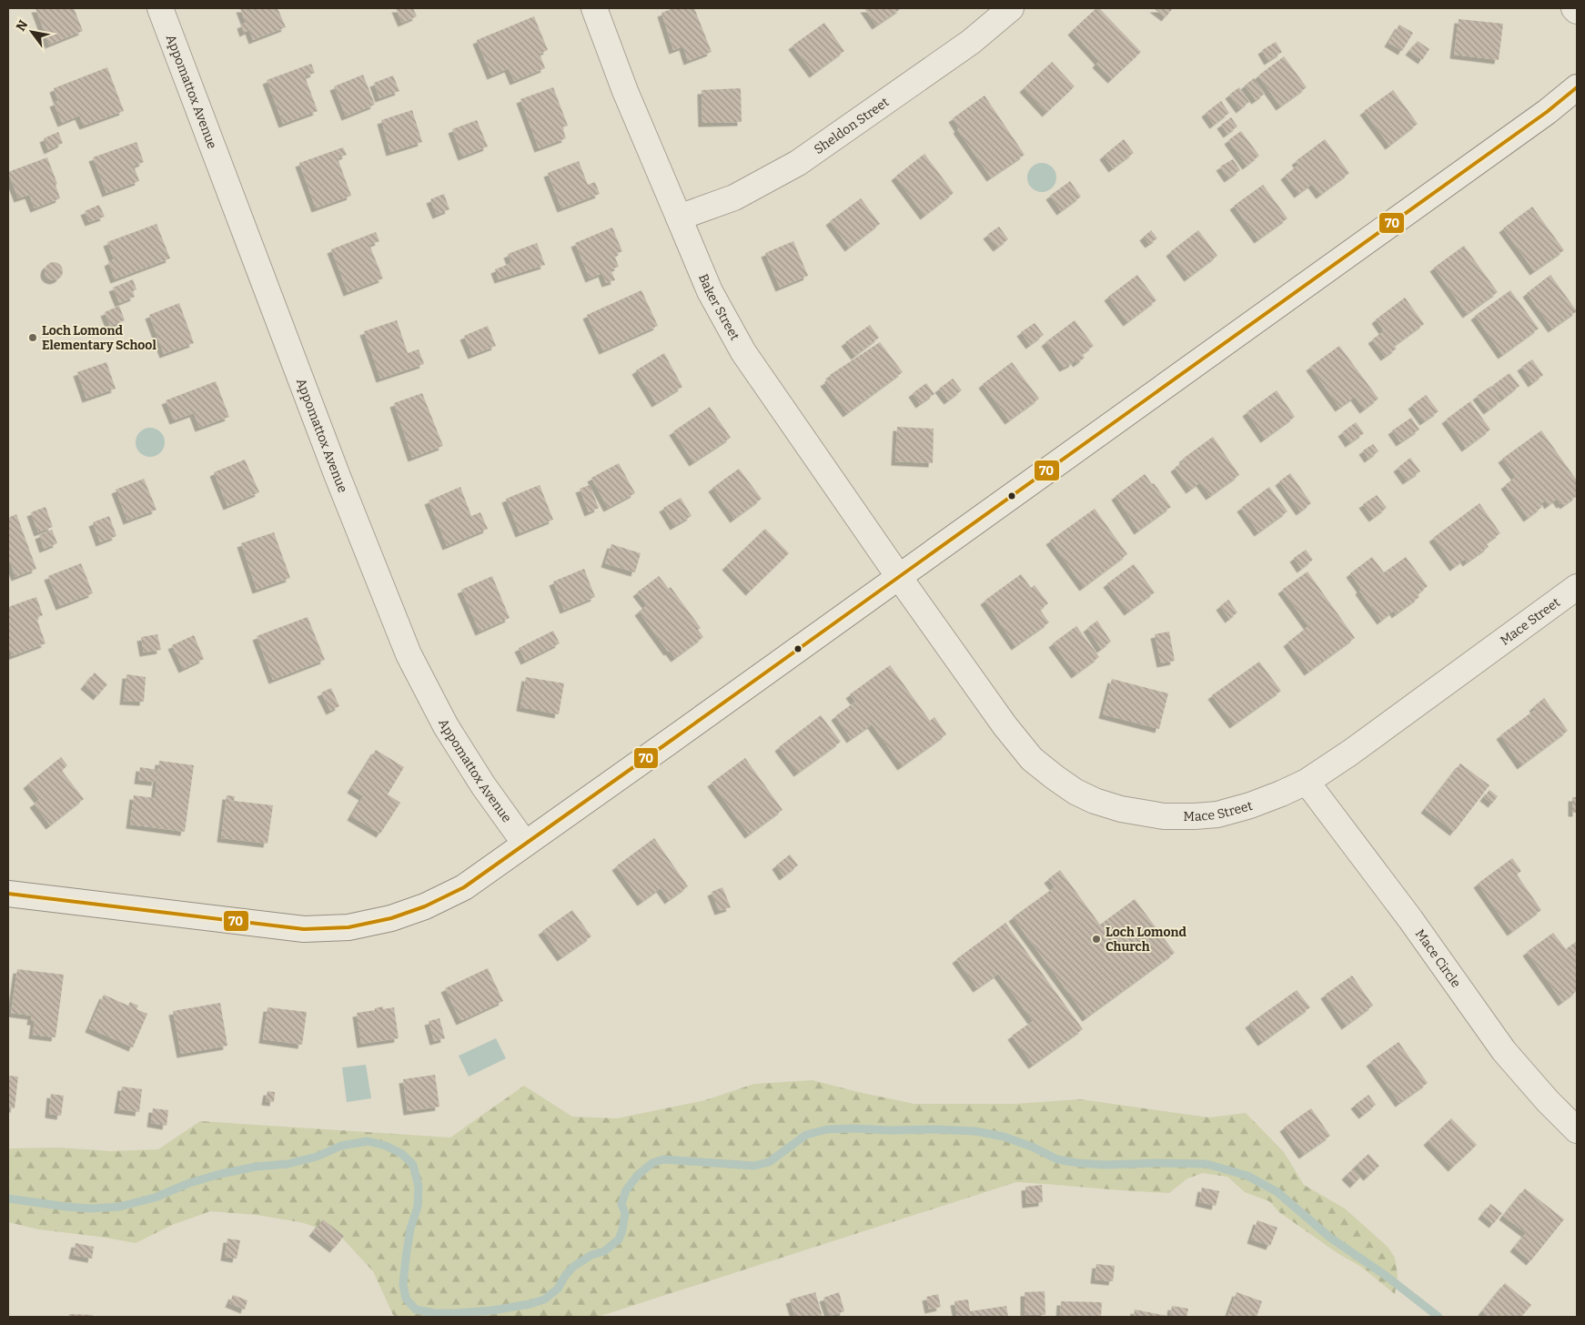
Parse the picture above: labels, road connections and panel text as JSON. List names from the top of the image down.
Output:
{
  "streets": {
    "street": [
      "Appomattox Avenue",
      "Sheldon Street",
      "Baker Street",
      "Mace Street",
      "Mace Circle"
    ]
  },
  "crossings": [
    ["Sheldon Street", "Baker Street"],
    ["Baker Street", "Mace Street"],
    ["Mace Street", "Mace Circle"]
  ],
  "places": ["Loch Lomond Elementary School", "Loch Lomond Church"],
  "lines": ["transit line 70"],
  "north": "top left"
}
